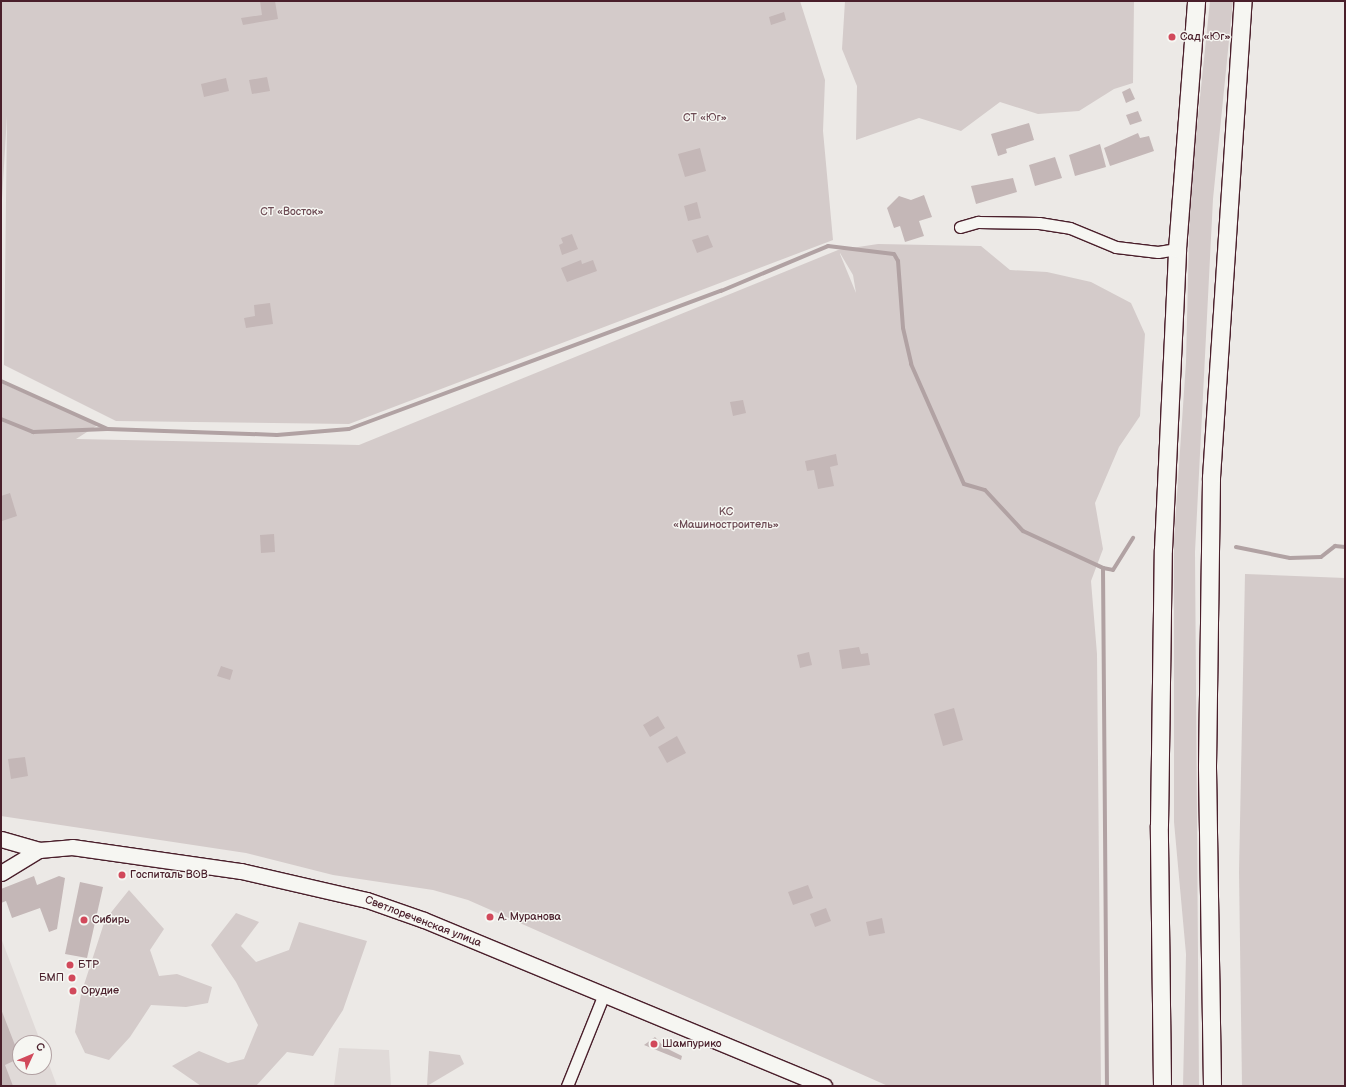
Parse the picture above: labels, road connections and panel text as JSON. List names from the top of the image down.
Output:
{
  "streets": {
    "main road": ["Светлореченская улица"]
  },
  "parks": ["СТ «Юг»", "СТ «Восток»", "КС «Машиностроитель»"],
  "places": [
    "Сад «Юг»",
    "Госпиталь ВОВ",
    "А. Муранова",
    "Сибирь",
    "БТР",
    "БМП",
    "Орудие",
    "Шампурико"
  ],
  "north": "top right"
}
